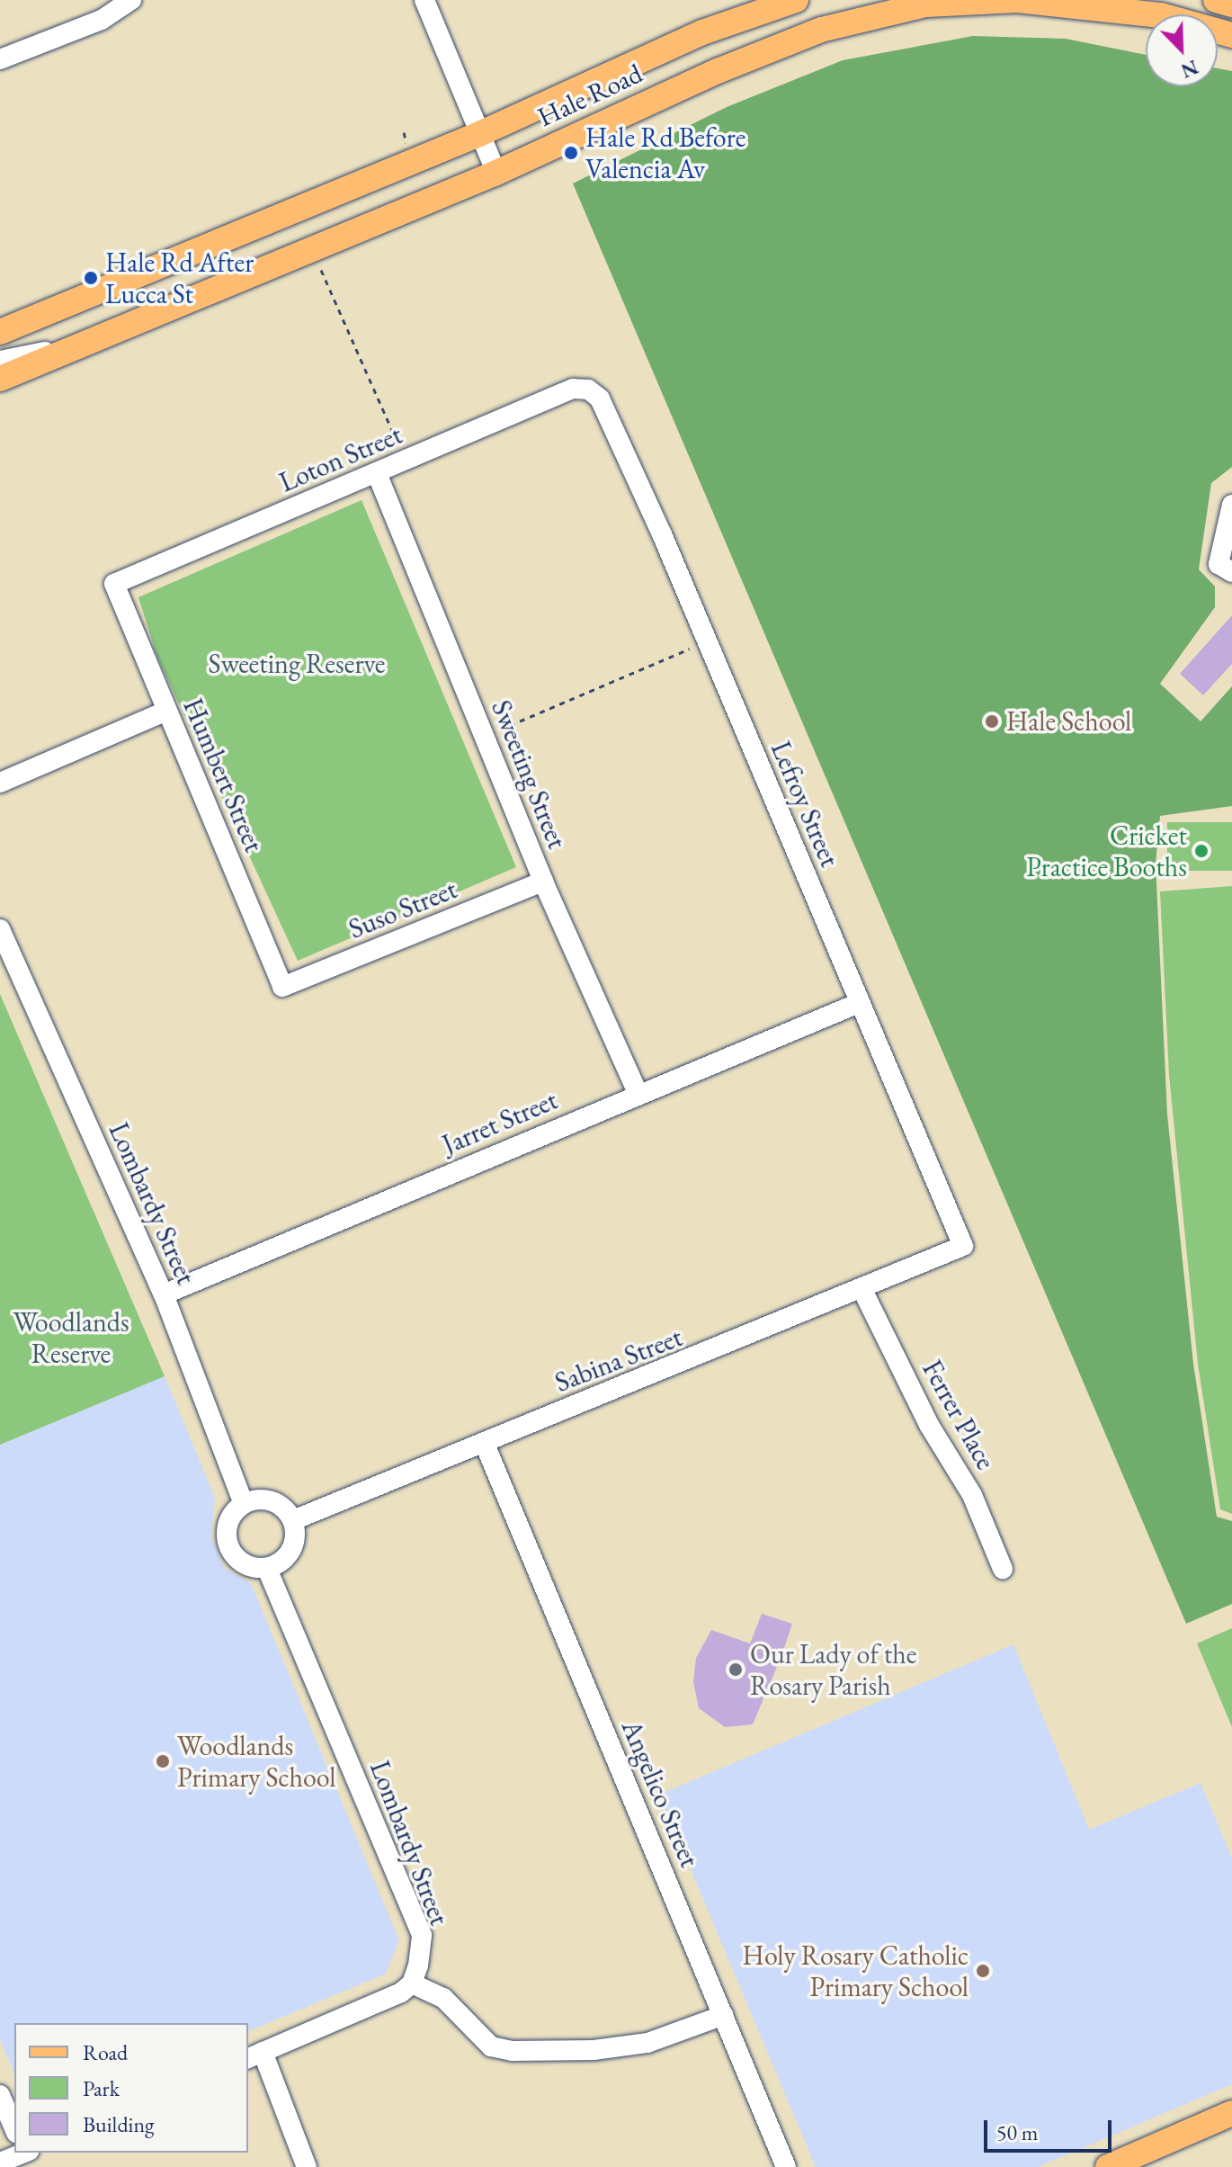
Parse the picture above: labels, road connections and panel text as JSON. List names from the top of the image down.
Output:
{
  "streets": {
    "main road": ["Hale Road"],
    "street": [
      "Loton Street",
      "Sweeting Street",
      "Humbert Street",
      "Lefroy Street",
      "Suso Street",
      "Jarret Street",
      "Lombardy Street",
      "Sabina Street",
      "Ferrer Place",
      "Angelico Street"
    ]
  },
  "crossings": [
    ["Loton Street", "Sweeting Street"],
    ["Loton Street", "Humbert Street"],
    ["Loton Street", "Lefroy Street"],
    ["Sweeting Street", "Suso Street"],
    ["Sweeting Street", "Jarret Street"],
    ["Humbert Street", "Suso Street"],
    ["Lefroy Street", "Jarret Street"],
    ["Lefroy Street", "Sabina Street"],
    ["Jarret Street", "Lombardy Street"],
    ["Lombardy Street", "Sabina Street"],
    ["Sabina Street", "Ferrer Place"],
    ["Sabina Street", "Angelico Street"]
  ],
  "parks": ["Sweeting Reserve", "Woodlands Reserve"],
  "places": [
    "Hale Rd Before Valencia Av",
    "Hale Rd After Lucca St",
    "Hale School",
    "Cricket Practice Booths",
    "Our Lady of the Rosary Parish",
    "Woodlands Primary School",
    "Holy Rosary Catholic Primary School"
  ],
  "legend": ["Road", "Park", "Building"],
  "scale_bar": "50 m",
  "north": "bottom right"
}
